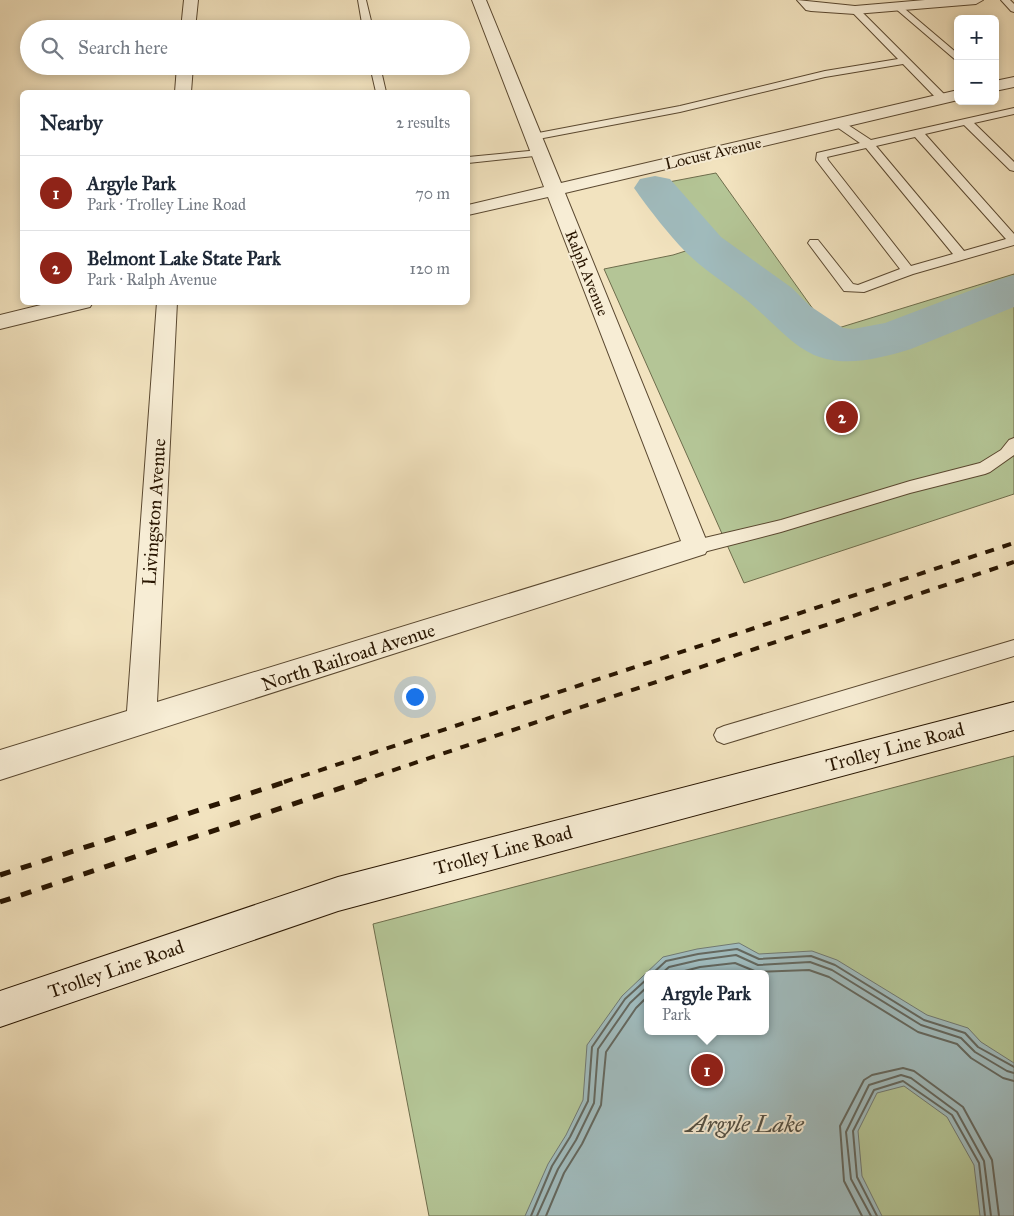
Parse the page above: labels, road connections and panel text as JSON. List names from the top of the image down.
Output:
{
  "streets": {
    "street": [
      "Locust Avenue",
      "Ralph Avenue",
      "Livingston Avenue",
      "North Railroad Avenue",
      "Trolley Line Road"
    ]
  },
  "crossings": [
    ["Locust Avenue", "Ralph Avenue"],
    ["Ralph Avenue", "North Railroad Avenue"],
    ["Livingston Avenue", "North Railroad Avenue"]
  ],
  "water": ["Argyle Lake"],
  "page": {
    "map_buttons": ["+", "−"],
    "search": "Search here",
    "heading": ["Nearby", "2 results"],
    "list": [
      {
        "mark": "1",
        "name": "Argyle Park",
        "note": "Park · Trolley Line Road",
        "value": "70 m"
      },
      {
        "mark": "2",
        "name": "Belmont Lake State Park",
        "note": "Park · Ralph Avenue",
        "value": "120 m"
      }
    ],
    "pins": ["2", "1"],
    "popup": ["Argyle Park", "Park"]
  }
}
